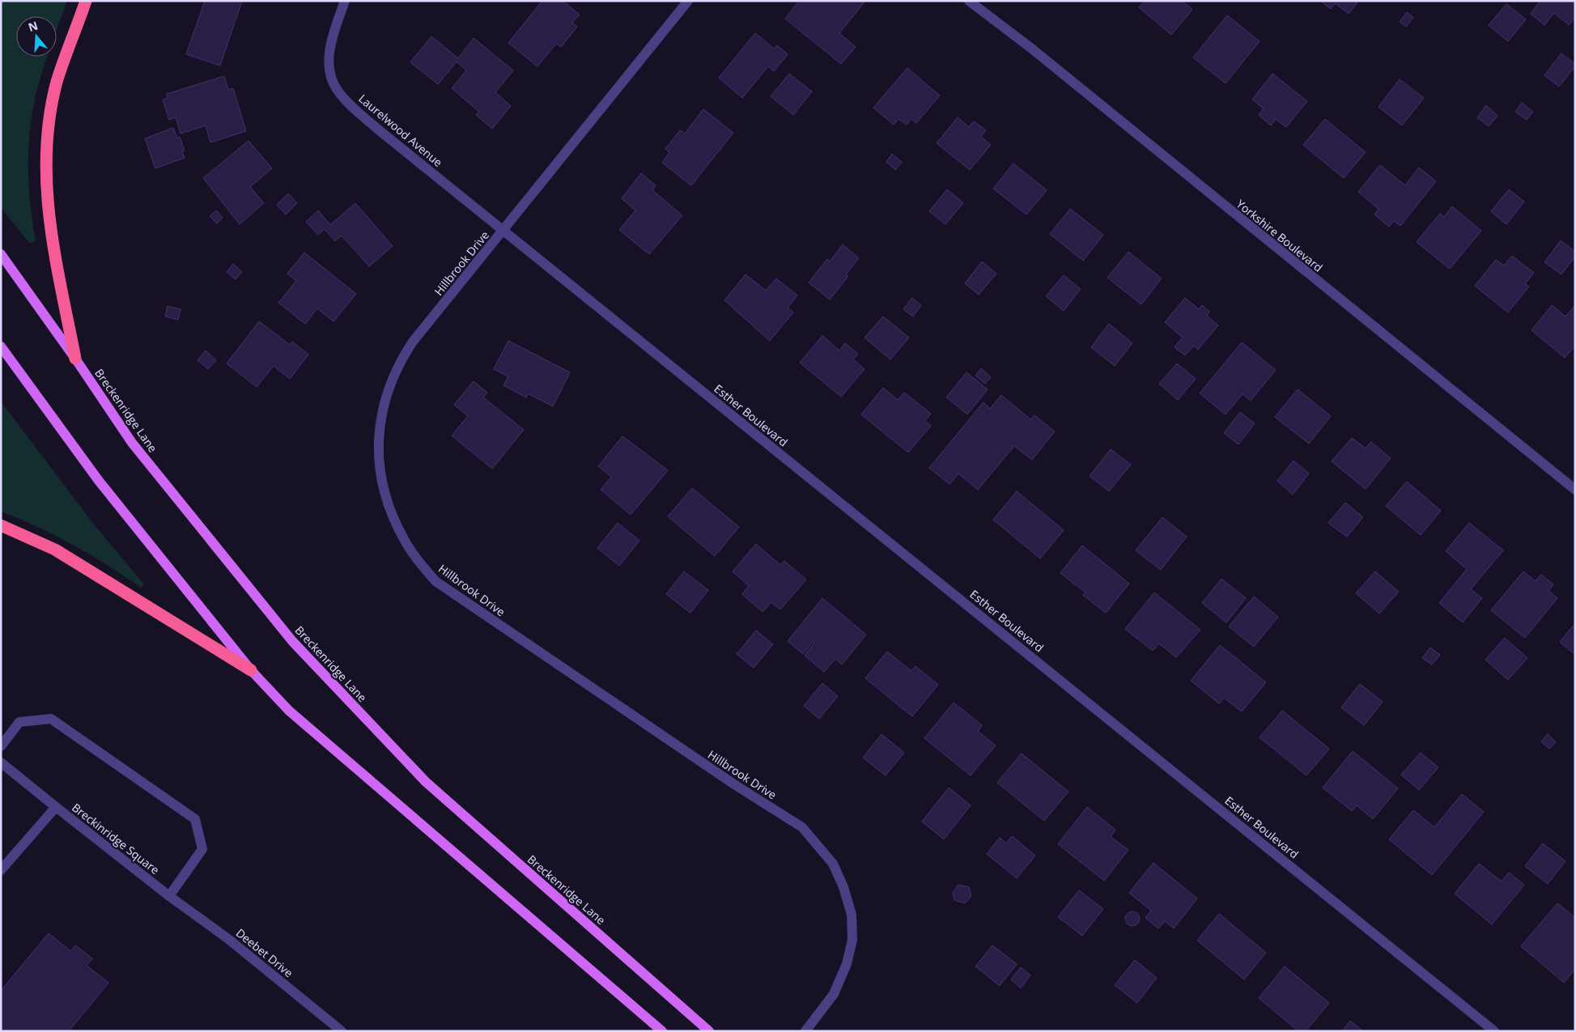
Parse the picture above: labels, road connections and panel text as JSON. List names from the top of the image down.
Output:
{
  "streets": {
    "main road": ["Breckenridge Lane"],
    "street": [
      "Laurelwood Avenue",
      "Yorkshire Boulevard",
      "Hillbrook Drive",
      "Esther Boulevard",
      "Breckinridge Square",
      "Deebet Drive"
    ]
  },
  "crossings": [
    ["Laurelwood Avenue", "Hillbrook Drive"],
    ["Laurelwood Avenue", "Esther Boulevard"],
    ["Hillbrook Drive", "Esther Boulevard"],
    ["Breckinridge Square", "Deebet Drive"]
  ],
  "north": "top"
}
